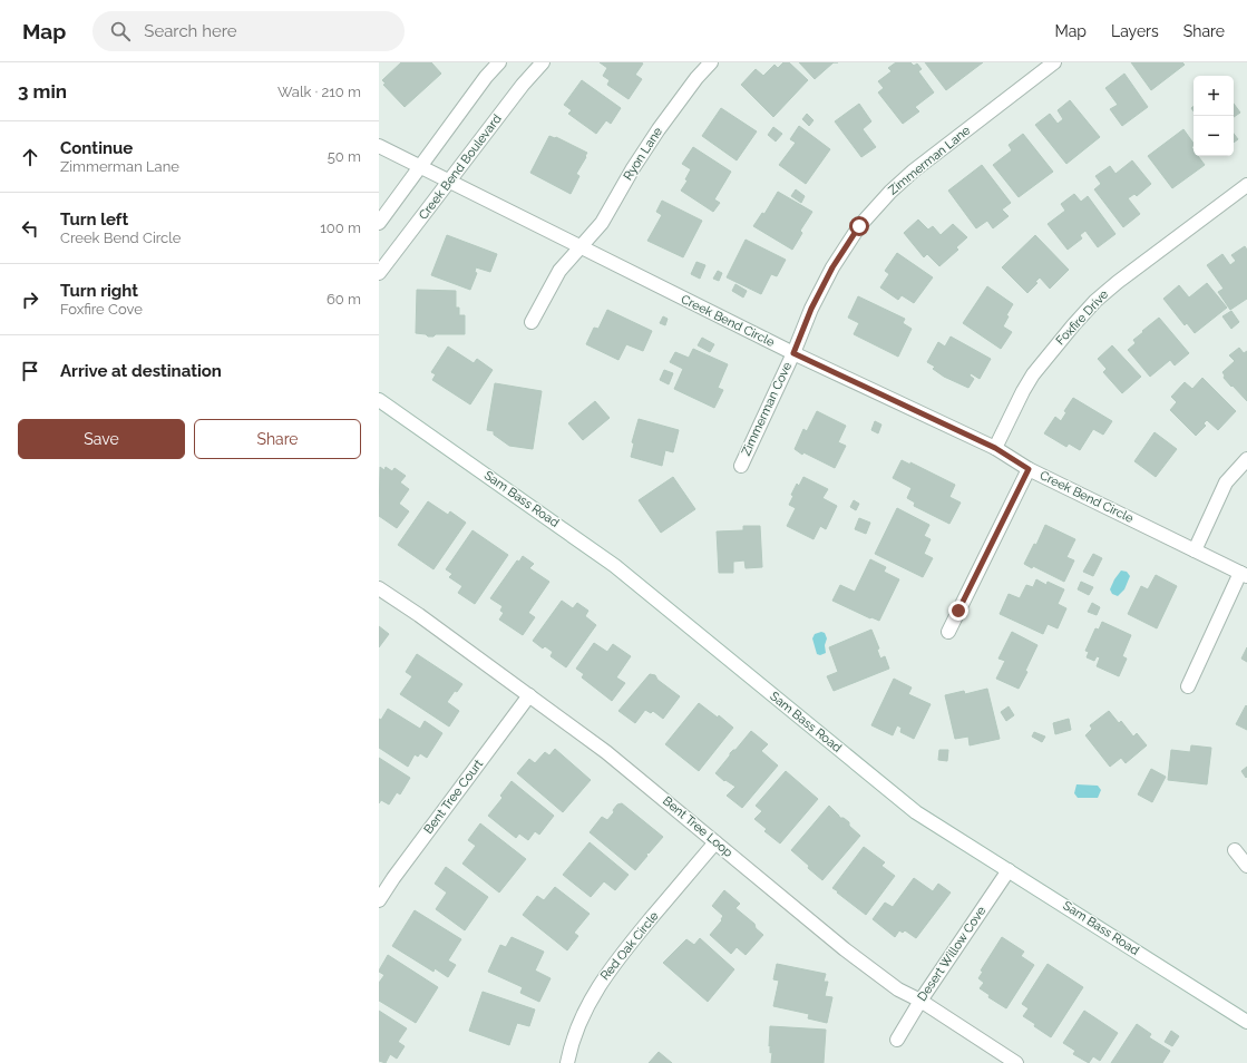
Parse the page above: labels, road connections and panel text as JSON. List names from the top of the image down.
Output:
{
  "streets": {
    "street": [
      "Ryon Lane",
      "Zimmerman Lane",
      "Creek Bend Boulevard",
      "Foxfire Drive",
      "Creek Bend Circle",
      "Zimmerman Cove",
      "Sam Bass Road",
      "Bent Tree Court",
      "Bent Tree Loop",
      "Red Oak Circle",
      "Desert Willow Cove"
    ]
  },
  "crossings": [
    ["Ryon Lane", "Creek Bend Circle"],
    ["Zimmerman Lane", "Creek Bend Circle"],
    ["Zimmerman Lane", "Zimmerman Cove"],
    ["Creek Bend Boulevard", "Creek Bend Circle"],
    ["Foxfire Drive", "Creek Bend Circle"],
    ["Creek Bend Circle", "Zimmerman Cove"],
    ["Sam Bass Road", "Desert Willow Cove"],
    ["Bent Tree Court", "Bent Tree Loop"],
    ["Bent Tree Loop", "Red Oak Circle"],
    ["Bent Tree Loop", "Desert Willow Cove"]
  ],
  "page": {
    "header": "Map",
    "search": "Search here",
    "nav": ["Map", "Layers", "Share"],
    "heading": ["3 min", "Walk · 210 m"],
    "map_buttons": ["+", "−"],
    "list": [
      ["Continue", "Zimmerman Lane", "50 m"],
      ["Turn left", "Creek Bend Circle", "100 m"],
      ["Turn right", "Foxfire Cove", "60 m"],
      "Arrive at destination"
    ],
    "buttons": ["Save", "Share"]
  }
}
